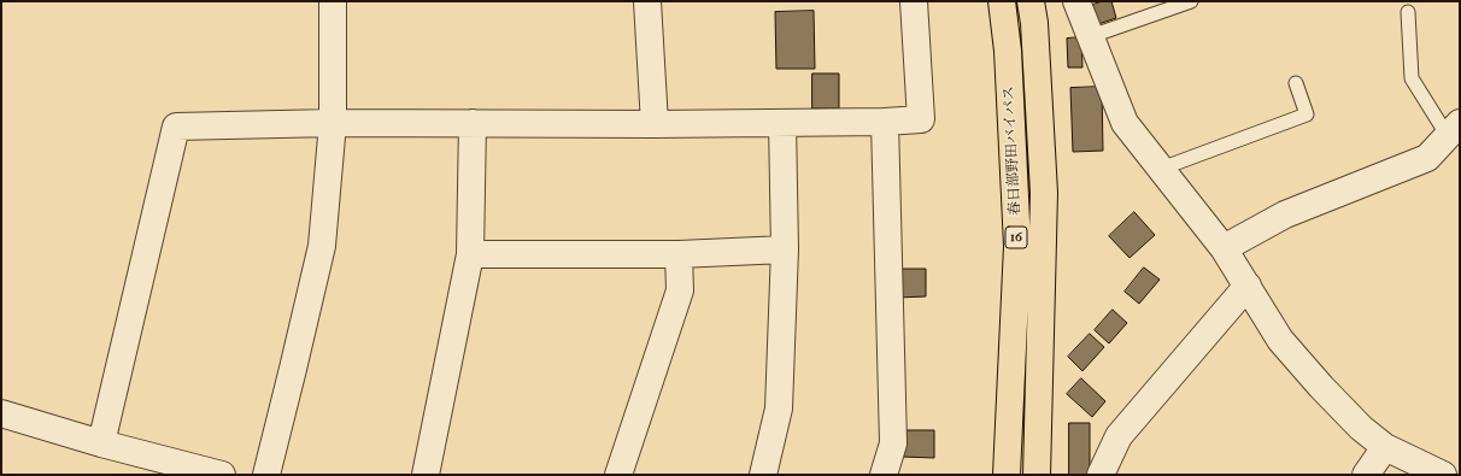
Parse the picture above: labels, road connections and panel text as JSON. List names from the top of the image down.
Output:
{
  "streets": {
    "highway": ["春日部野田バイパス", "16"]
  }
}
